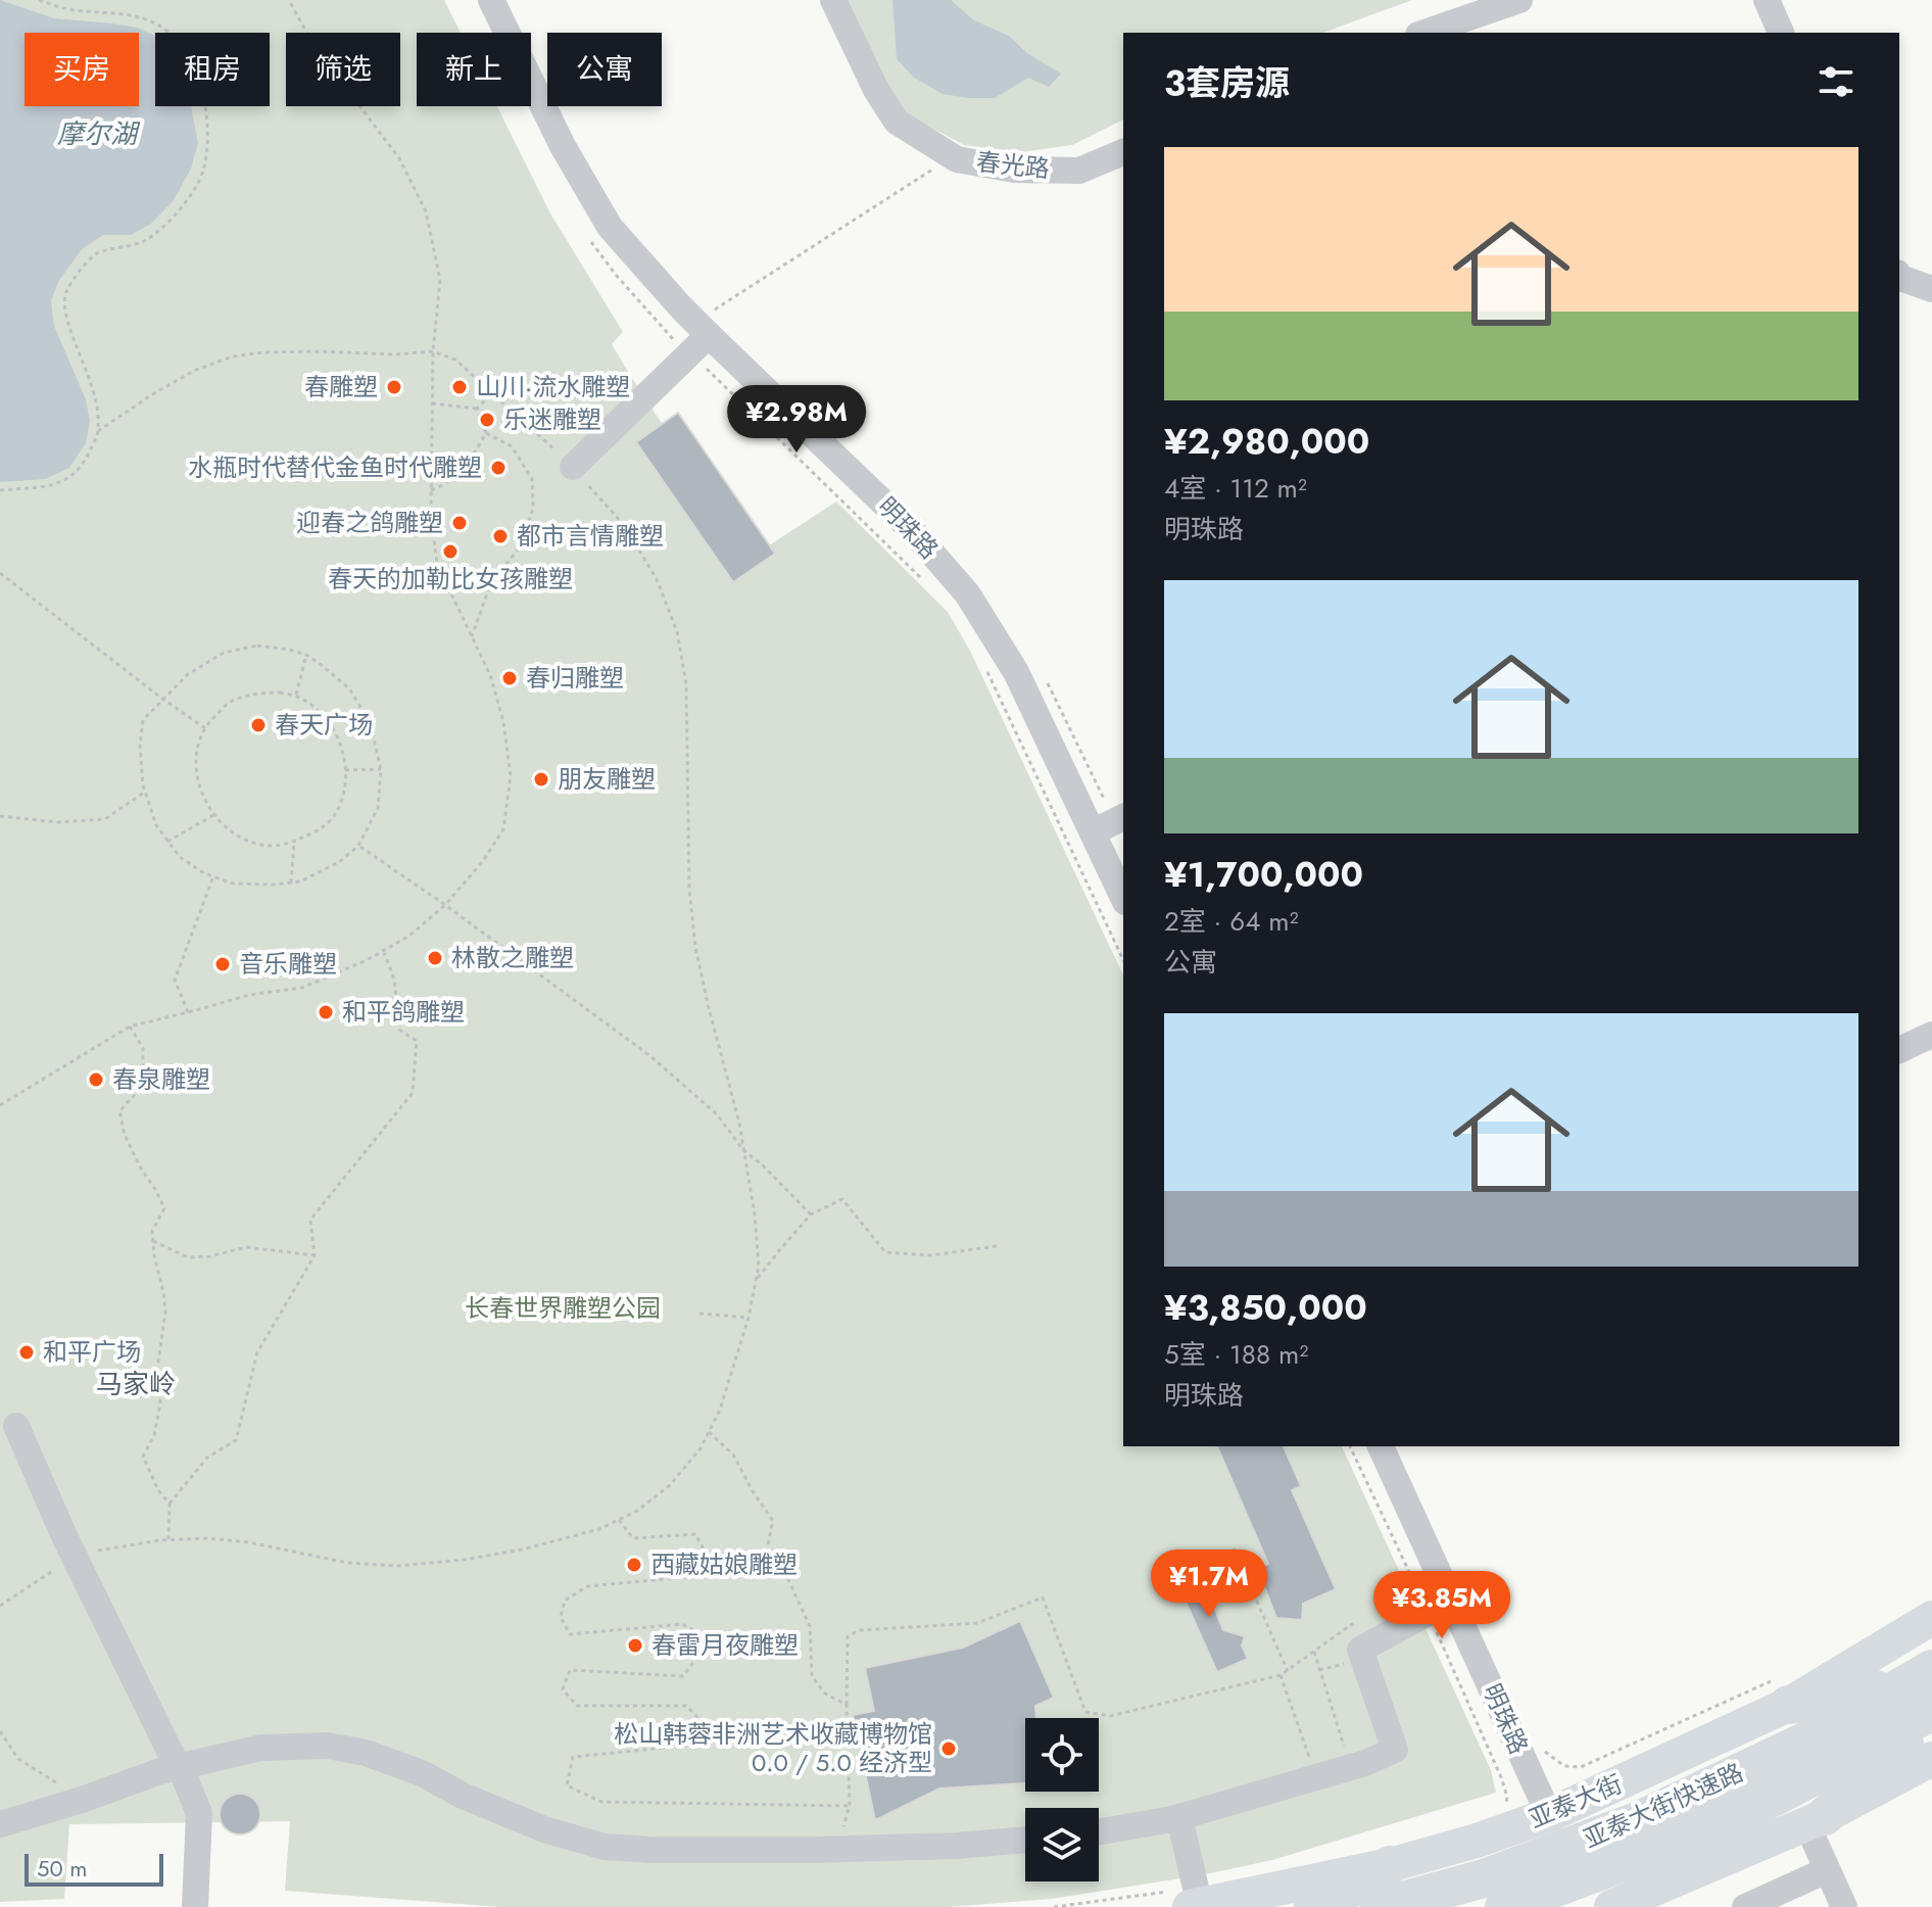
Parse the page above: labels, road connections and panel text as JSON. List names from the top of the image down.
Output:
{
  "streets": {
    "highway": ["亚泰大街快速路"],
    "main road": ["亚泰大街"],
    "street": ["春光路", "明珠路"]
  },
  "crossings": [
    ["明珠路", "亚泰大街"]
  ],
  "districts": ["马家岭"],
  "water": ["摩尔湖"],
  "parks": ["长春世界雕塑公园"],
  "places": [
    "春雕塑",
    "山川·流水雕塑",
    "乐迷雕塑",
    "水瓶时代替代金鱼时代雕塑",
    "迎春之鸽雕塑",
    "都市言情雕塑",
    "春天的加勒比女孩雕塑",
    "春归雕塑",
    "春天广场",
    "朋友雕塑",
    "林散之雕塑",
    "音乐雕塑",
    "和平鸽雕塑",
    "春泉雕塑",
    "和平广场",
    "西藏姑娘雕塑",
    "春雷月夜雕塑",
    "松山韩蓉非洲艺术收藏博物馆 0.0 / 5.0 经济型"
  ],
  "scale_bar": "50 m",
  "page": {
    "chip": [
      "买房",
      "租房",
      "筛选",
      "新上",
      "公寓"
    ],
    "heading": "3套房源",
    "list": [
      {
        "name": "¥2,980,000",
        "note": "4室 · 112 m² · 明珠路"
      },
      {
        "name": "¥1,700,000",
        "note": "2室 · 64 m² · 公寓"
      },
      {
        "name": "¥3,850,000",
        "note": "5室 · 188 m² · 明珠路"
      }
    ],
    "price": ["¥2.98M", "¥1.7M", "¥3.85M"],
    "scale": "50 m"
  }
}
